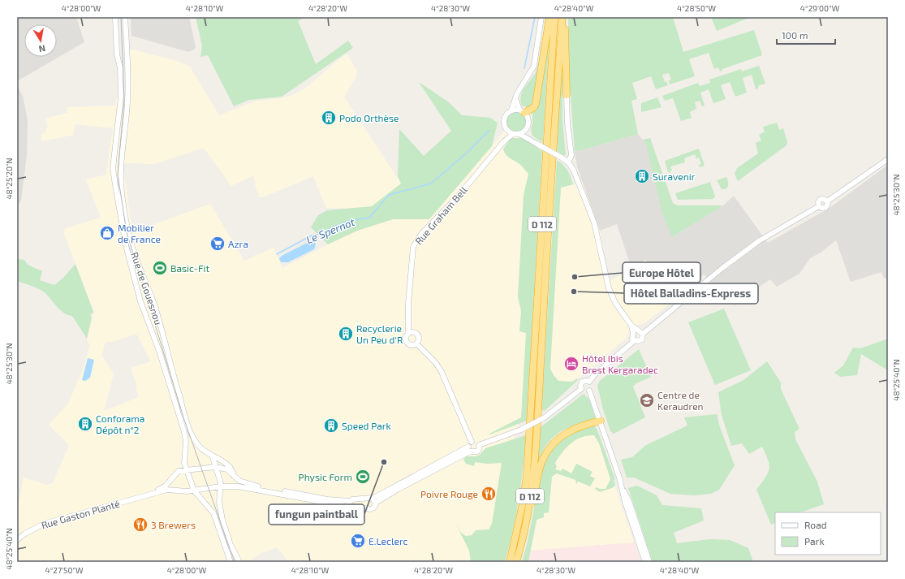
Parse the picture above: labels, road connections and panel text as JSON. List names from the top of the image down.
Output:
{
  "streets": {
    "highway": ["D 112"],
    "main road": ["Rue Graham Bell", "Rue de Gouesnou", "Rue Gaston Planté"]
  },
  "crossings": [
    ["Rue de Gouesnou", "Rue Gaston Planté"]
  ],
  "water": ["Le Spernot"],
  "places": {
    "building": [
      "Podo Orthèse",
      "Suravenir",
      "Recyclerie Un Peu d'R",
      "Conforama Dépôt n°2",
      "Speed Park"
    ],
    "shop": ["Mobilier de France"],
    "supermarket": ["Azra", "E.Leclerc"],
    "sports": ["Basic-Fit", "Physic Form"],
    "other": ["Europe Hôtel", "Hôtel Balladins-Express", "fungun paintball"],
    "hotel": ["Hôtel Ibis Brest Kergaradec"],
    "school or university": ["Centre de Keraudren"],
    "restaurant": ["Poivre Rouge", "3 Brewers"]
  },
  "legend": ["Road", "Park"],
  "scale_bar": "100 m",
  "north": "bottom",
  "coordinates": [
    "4°28'00\"W",
    "4°28'10\"W",
    "4°28'20\"W",
    "4°28'30\"W",
    "4°28'40\"W",
    "4°28'50\"W",
    "4°29'00\"W",
    "48°25'20\"N",
    "48°25'30\"N",
    "48°25'40\"N",
    "4°27'50\"W"
  ]
}
